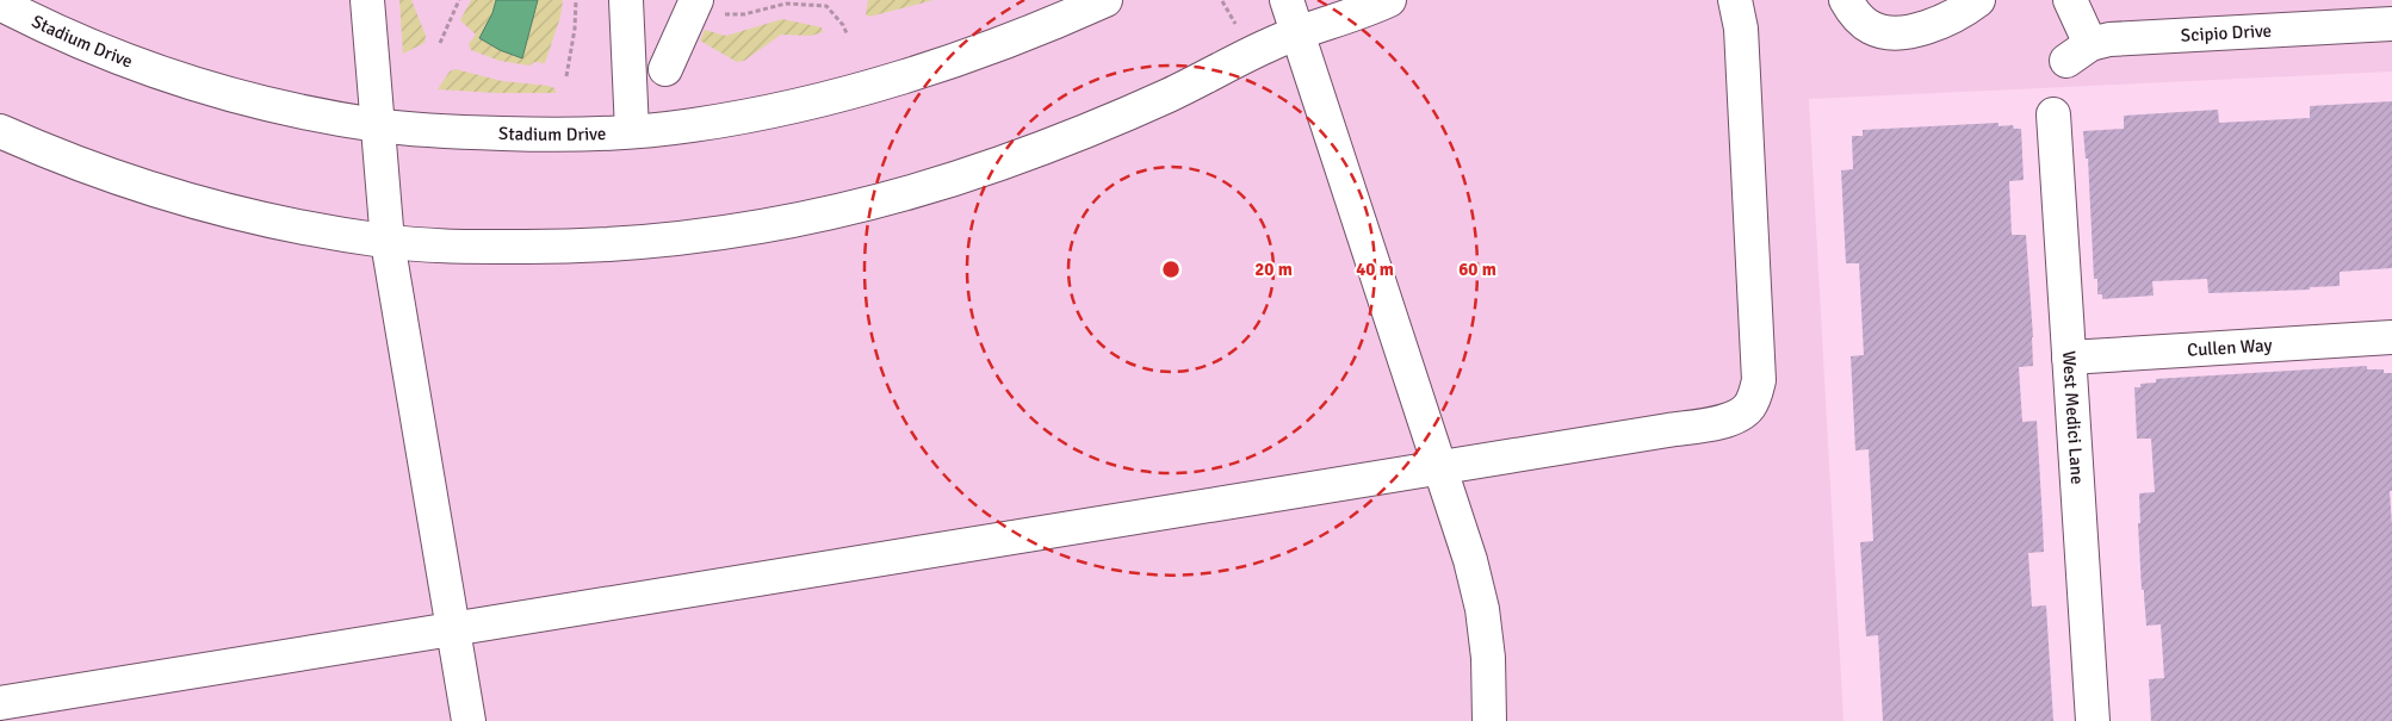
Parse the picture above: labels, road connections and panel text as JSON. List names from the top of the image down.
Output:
{
  "streets": {
    "street": [
      "Scipio Drive",
      "Stadium Drive",
      "Cullen Way",
      "West Medici Lane"
    ]
  },
  "crossings": [
    ["Cullen Way", "West Medici Lane"]
  ],
  "rings": ["20 m", "40 m", "60 m"]
}
